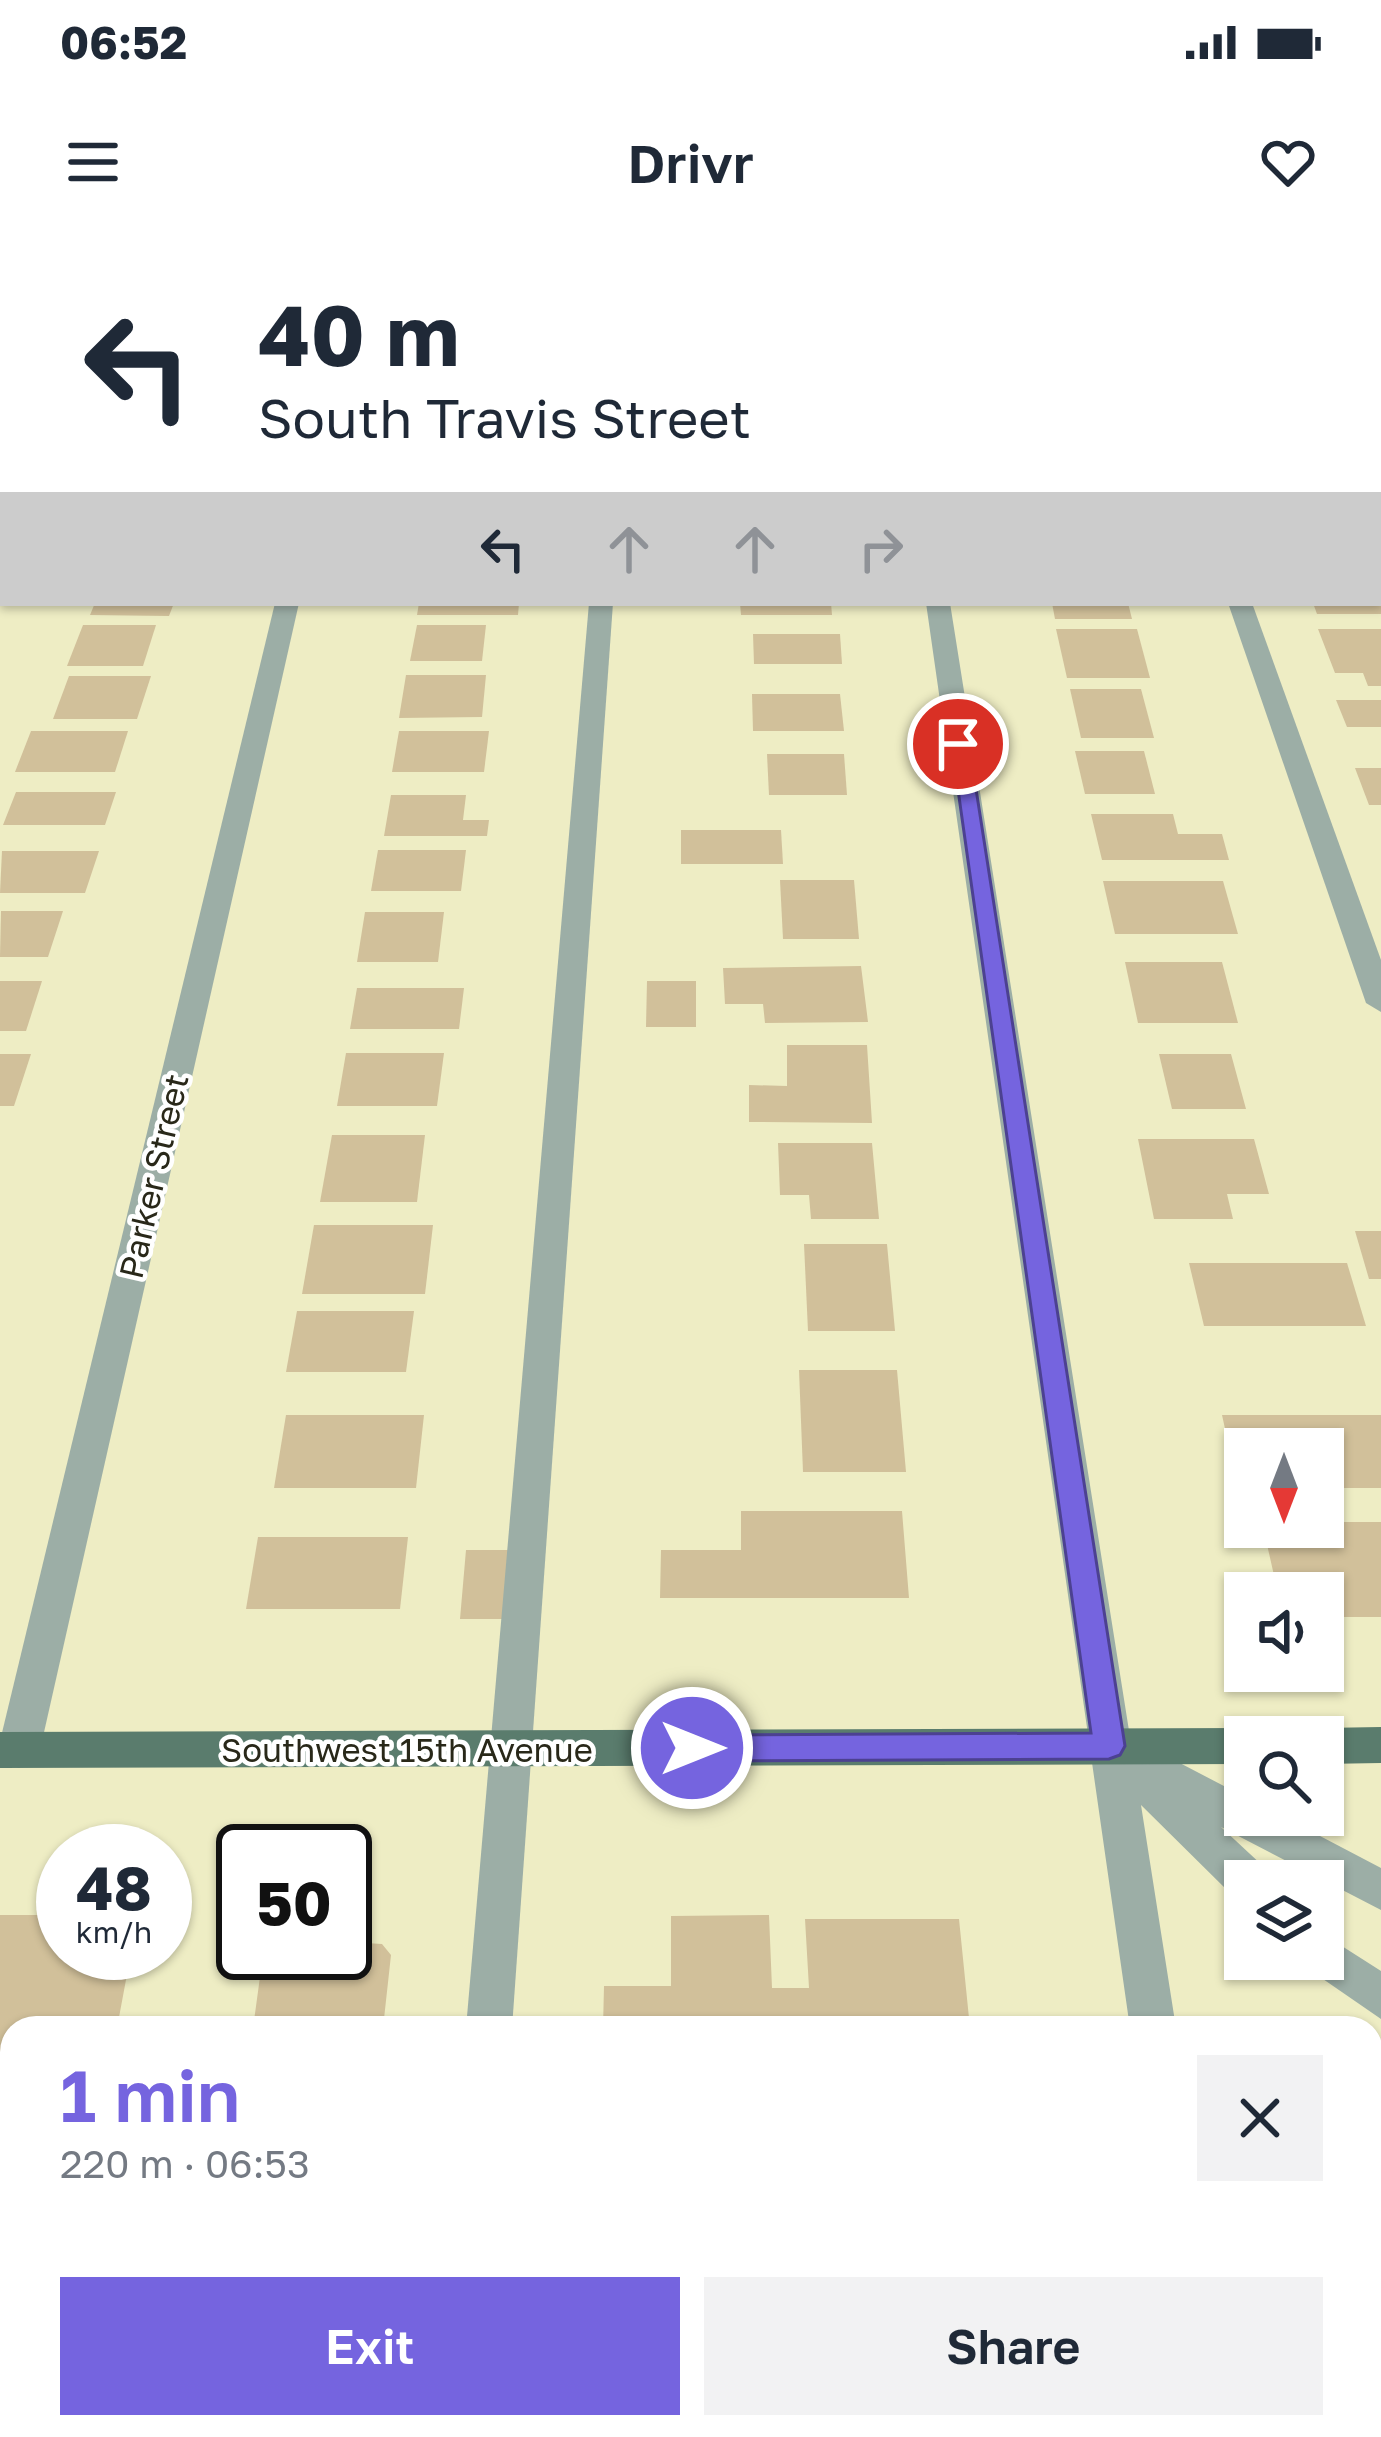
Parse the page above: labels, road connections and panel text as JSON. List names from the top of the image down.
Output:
{
  "streets": {
    "main road": ["Southwest 15th Avenue"],
    "street": ["Parker Street"]
  },
  "crossings": [
    ["Parker Street", "Southwest 15th Avenue"]
  ],
  "north": "bottom",
  "page": {
    "status": "06:52",
    "header": "Drivr",
    "turn": ["40 m", "South Travis Street"],
    "speed": "48 km/h",
    "limit": "50",
    "heading": ["1 min", "220 m · 06:53"],
    "buttons": ["Exit", "Share"]
  }
}
